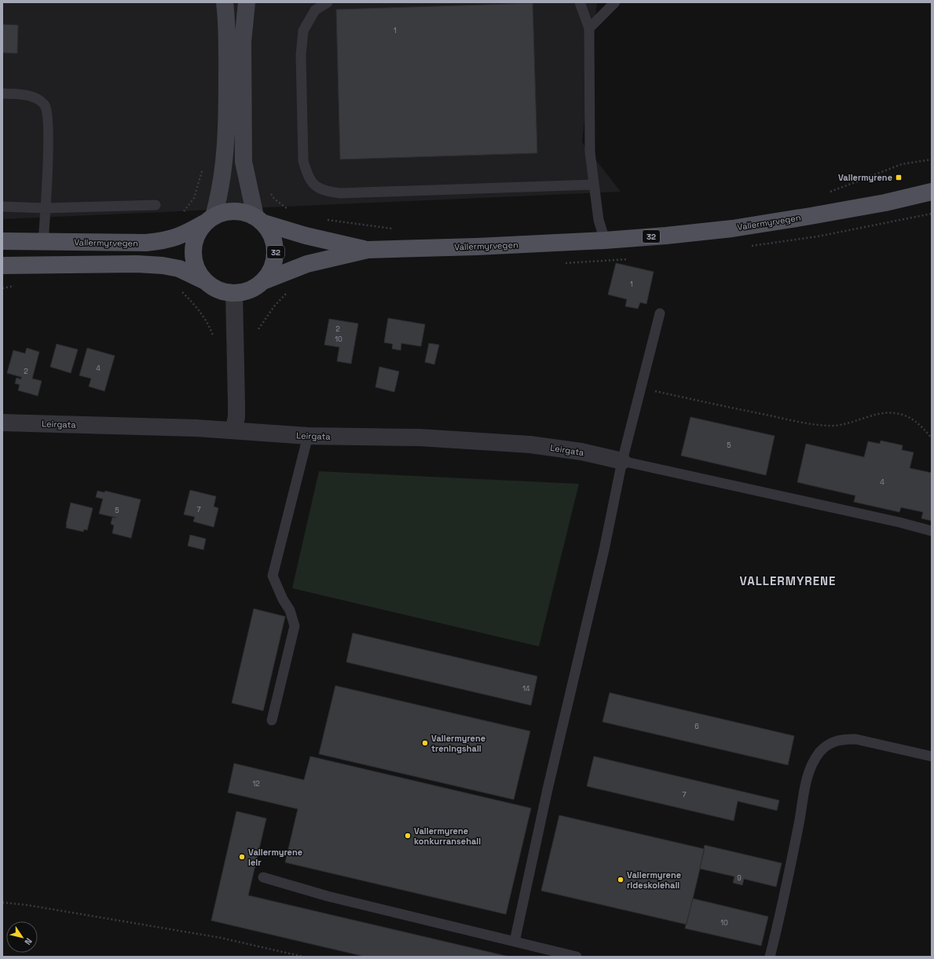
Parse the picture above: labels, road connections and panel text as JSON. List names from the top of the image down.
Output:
{
  "streets": {
    "main road": ["Vallermyrvegen", "32"],
    "street": ["Leirgata"]
  },
  "districts": ["VALLERMYRENE"],
  "places": {
    "transit": ["Vallermyrene"],
    "other": [
      "Vallermyrene treningshall",
      "Vallermyrene konkurransehall",
      "Vallermyrene leir",
      "Vallermyrene rideskolehall"
    ]
  },
  "house_numbers": [
    "1",
    "1",
    "2",
    "10",
    "4",
    "2",
    "5",
    "4",
    "7",
    "5",
    "14",
    "6",
    "12",
    "7",
    "9",
    "10"
  ],
  "north": "bottom right"
}
